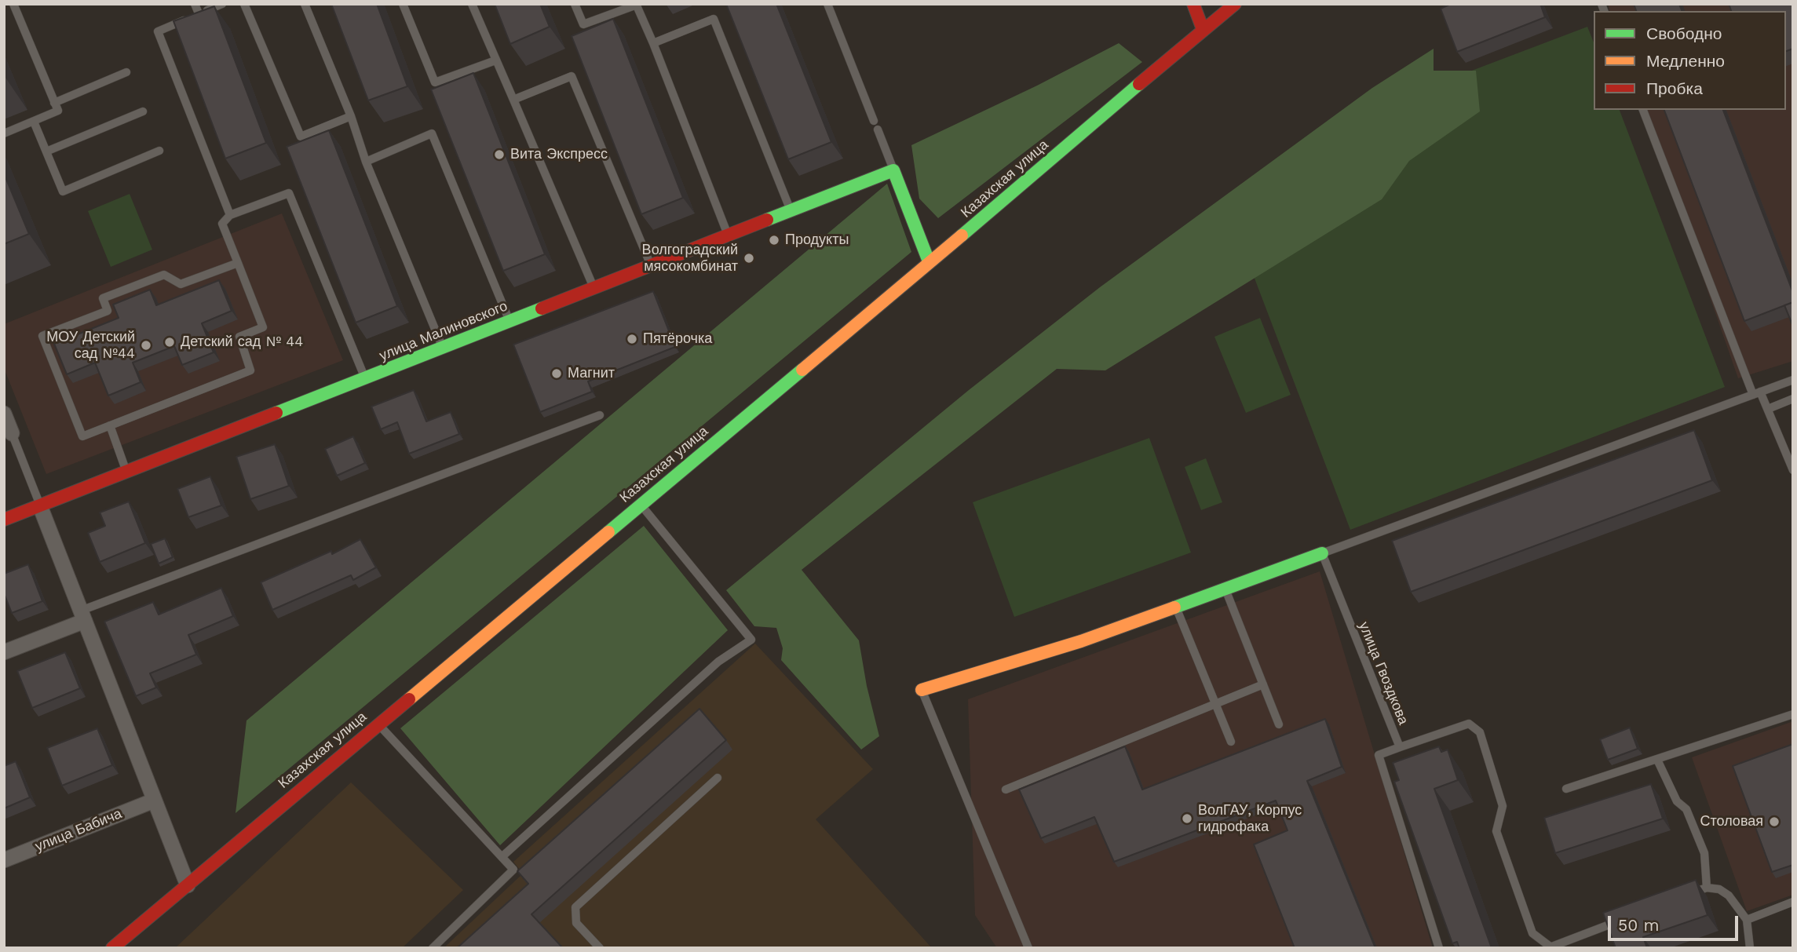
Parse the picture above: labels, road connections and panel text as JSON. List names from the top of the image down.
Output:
{
  "streets": {
    "street": ["Казахская улица", "улица Малиновского", "улица Бабича"],
    "lane": ["улица Гвоздкова"]
  },
  "places": [
    "Вита Экспресс",
    "Продукты",
    "Волгоградский мясокомбинат",
    "Пятёрочка",
    "Детский сад № 44",
    "МОУ Детский сад №44",
    "Магнит",
    "ВолГАУ, Корпус гидрофака",
    "Столовая"
  ],
  "legend": ["Свободно", "Медленно", "Пробка"],
  "scale_bar": "50 m"
}
